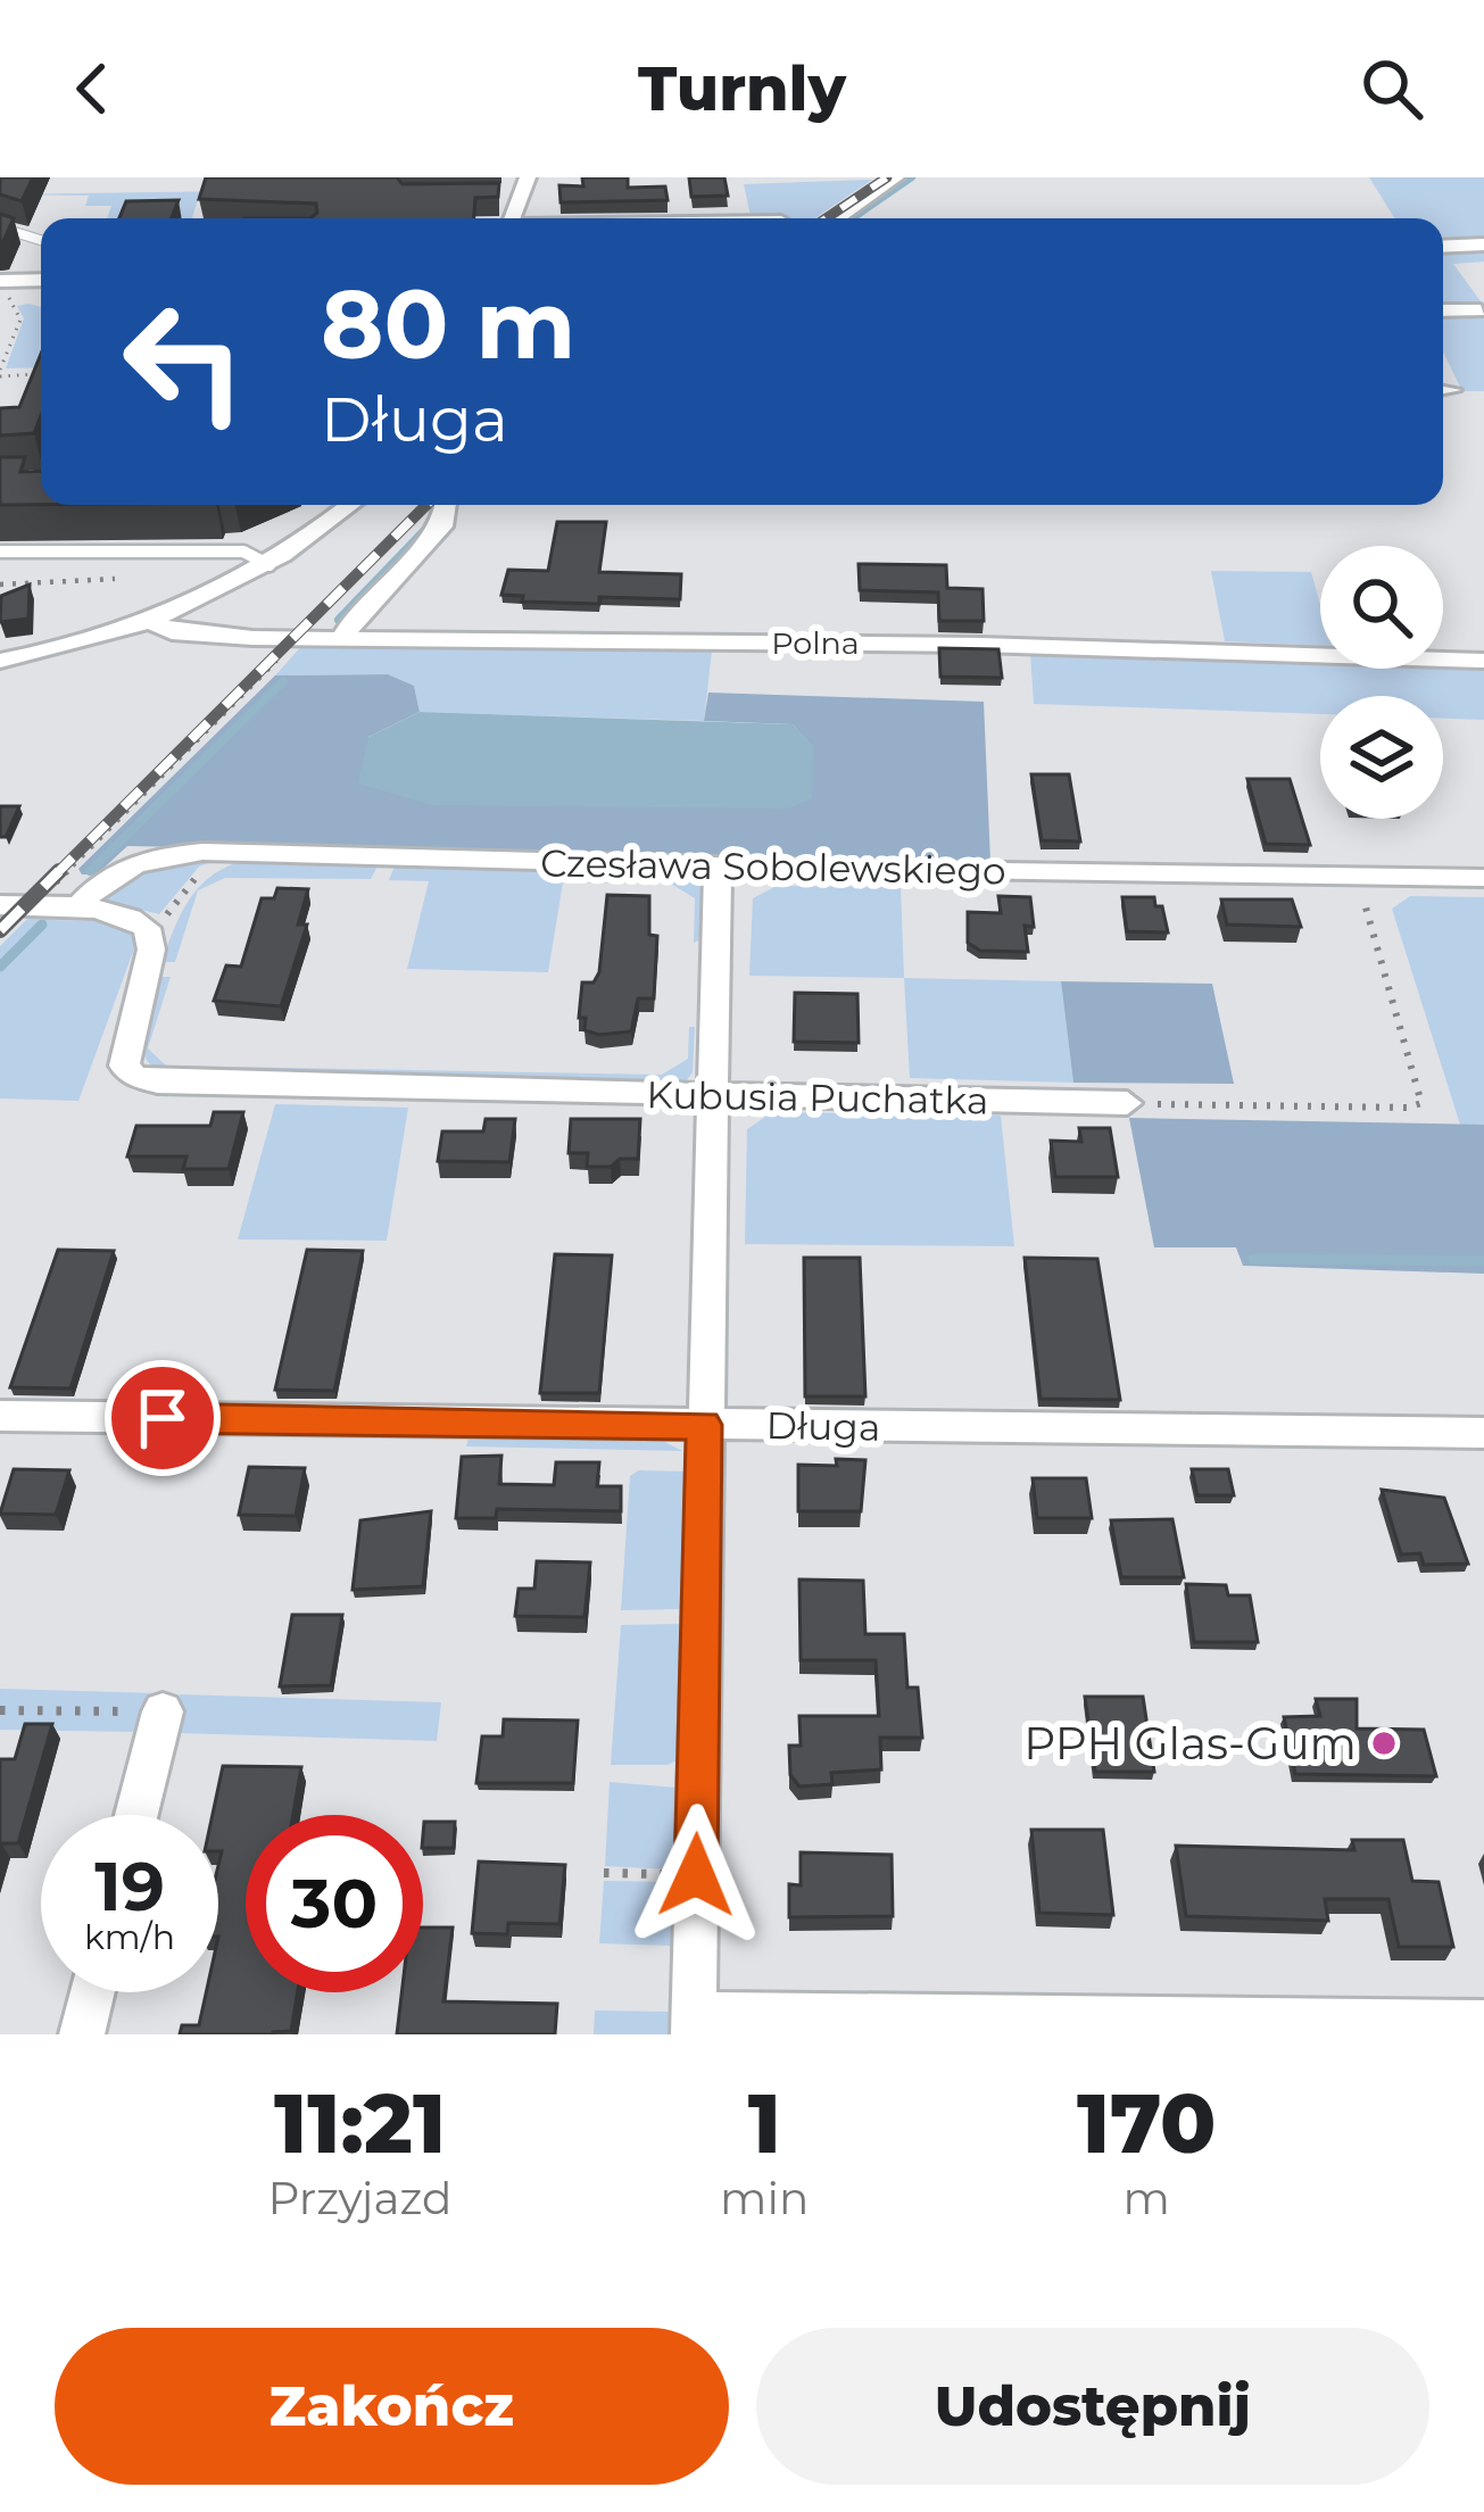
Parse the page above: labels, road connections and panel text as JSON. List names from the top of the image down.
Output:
{
  "streets": {
    "street": [
      "Polna",
      "Czesława Sobolewskiego",
      "Kubusia Puchatka",
      "Długa"
    ]
  },
  "places": ["PPH Glas-Gum"],
  "page": {
    "header": "Turnly",
    "turn": ["80 m", "Długa"],
    "speed": "19 km/h",
    "limit": "30",
    "eta": [
      "11:21",
      "Przyjazd",
      "1",
      "min",
      "170",
      "m"
    ],
    "buttons": ["Zakończ", "Udostępnij"]
  }
}
